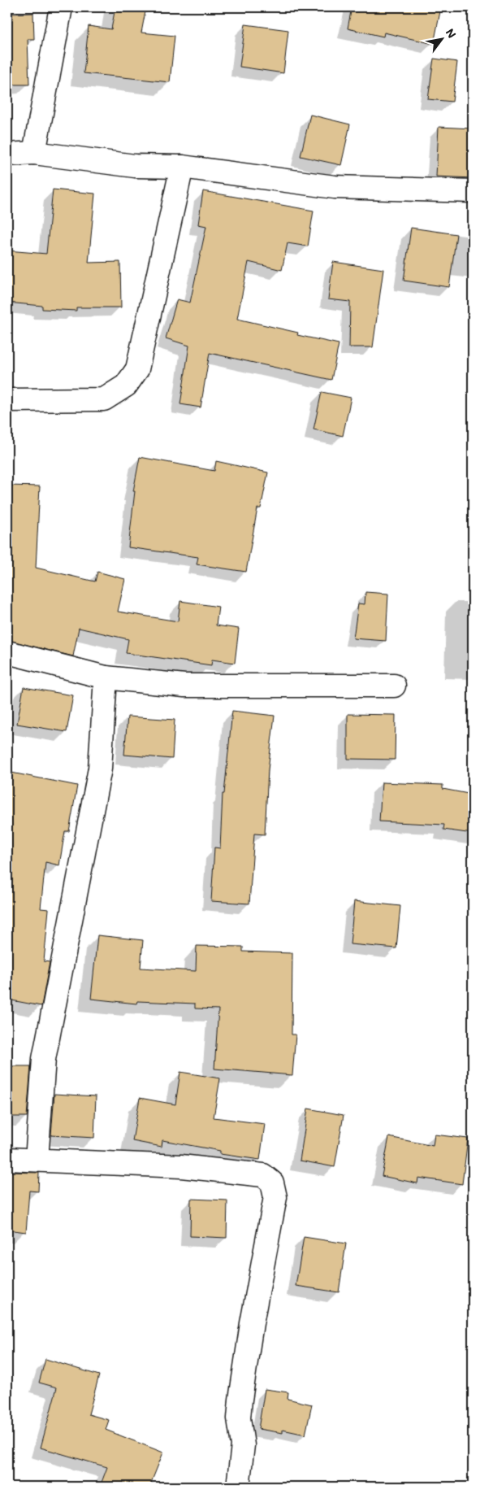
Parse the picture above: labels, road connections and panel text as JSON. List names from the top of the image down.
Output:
{
  "north": "top right"
}
